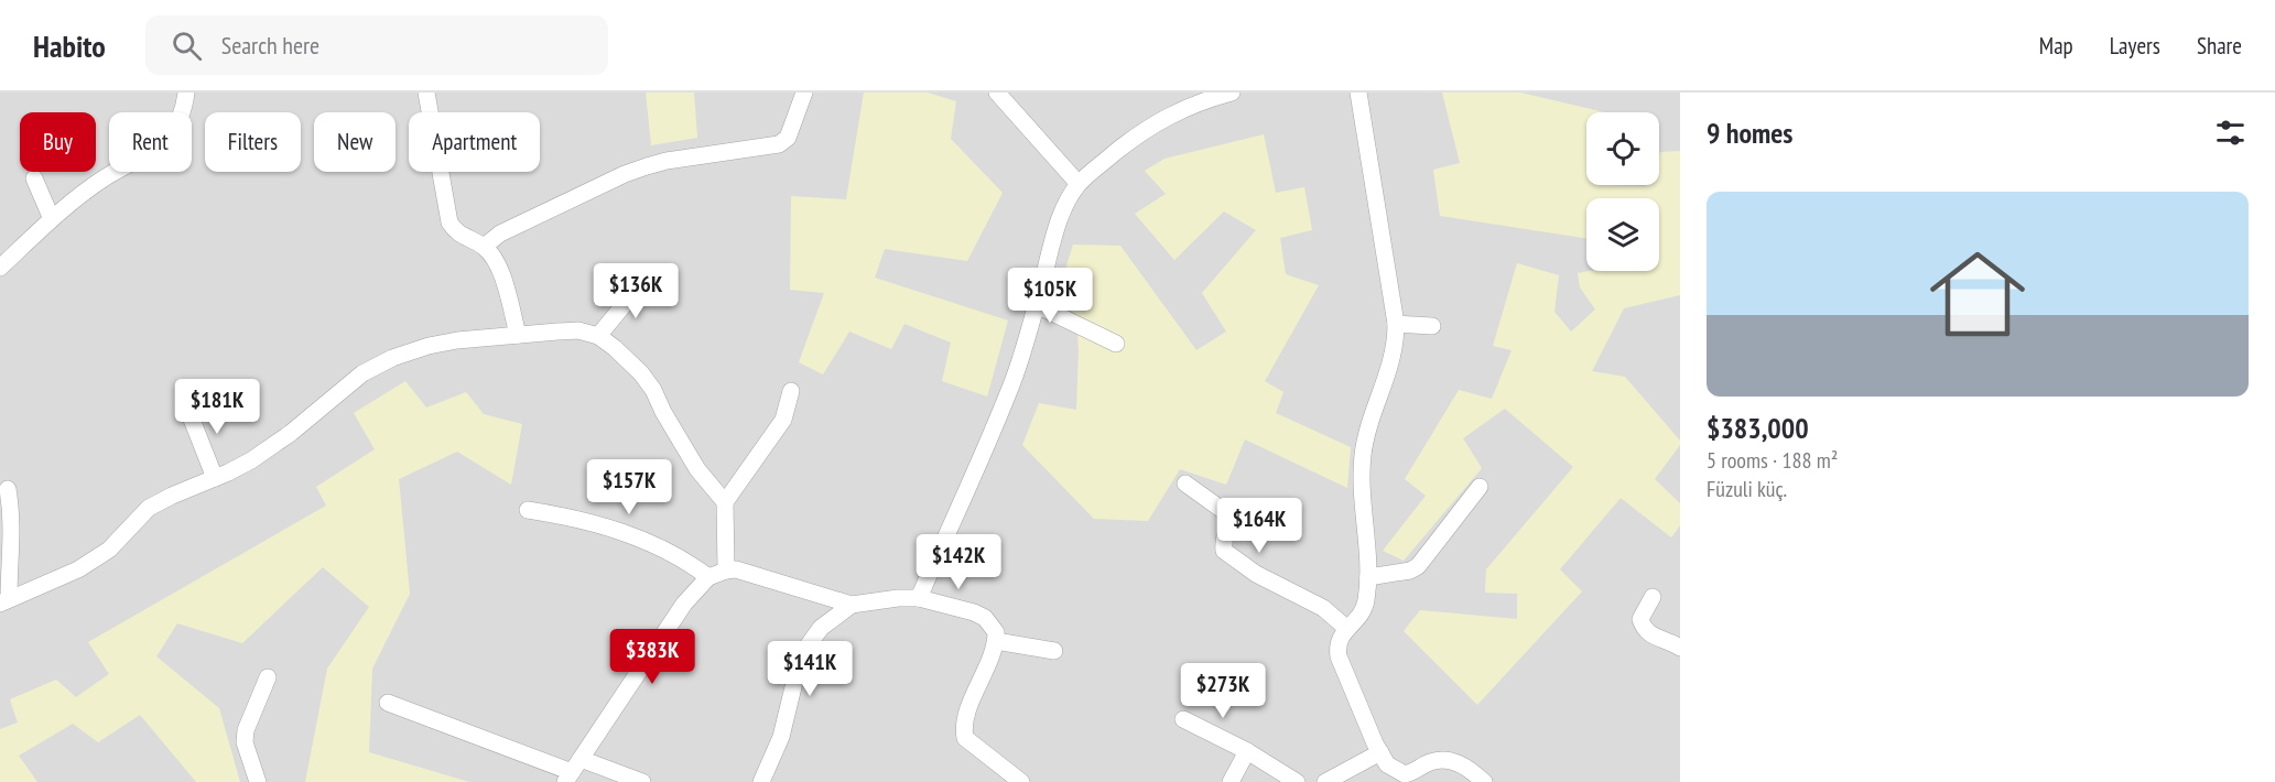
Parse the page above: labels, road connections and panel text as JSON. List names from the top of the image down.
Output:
{
  "page": {
    "header": "Habito",
    "search": "Search here",
    "nav": ["Map", "Layers", "Share"],
    "heading": "9 homes",
    "chip": [
      "Buy",
      "Rent",
      "Filters",
      "New",
      "Apartment"
    ],
    "list": [
      {
        "name": "$383,000",
        "note": "5 rooms · 188 m² · Füzuli küç."
      }
    ],
    "price": [
      "$136K",
      "$105K",
      "$181K",
      "$157K",
      "$164K",
      "$142K",
      "$383K",
      "$141K",
      "$273K"
    ]
  }
}
